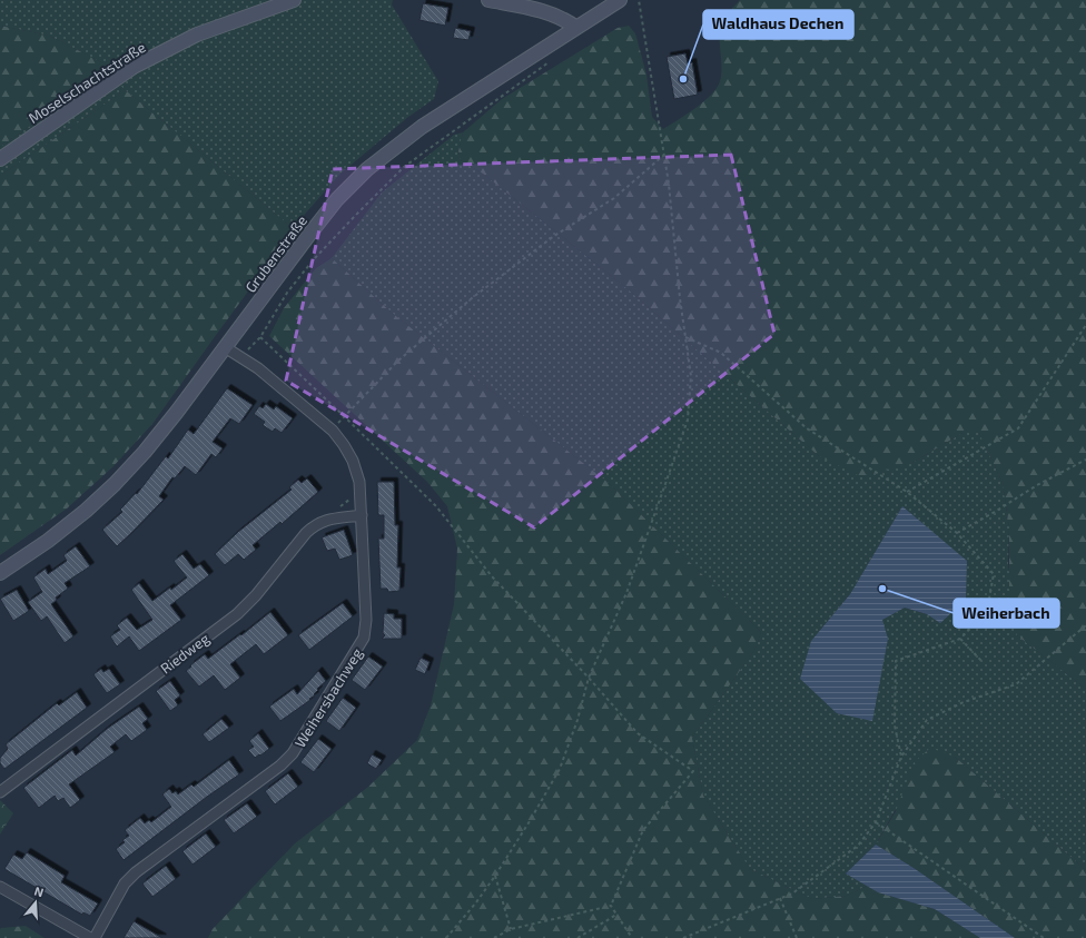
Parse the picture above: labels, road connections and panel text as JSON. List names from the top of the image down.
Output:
{
  "streets": {
    "street": [
      "Moselschachtstraße",
      "Grubenstraße",
      "Riedweg",
      "Weihersbachweg"
    ]
  },
  "crossings": [
    ["Grubenstraße", "Weihersbachweg"],
    ["Riedweg", "Weihersbachweg"]
  ],
  "places": ["Waldhaus Dechen", "Weiherbach"],
  "north": "top"
}
